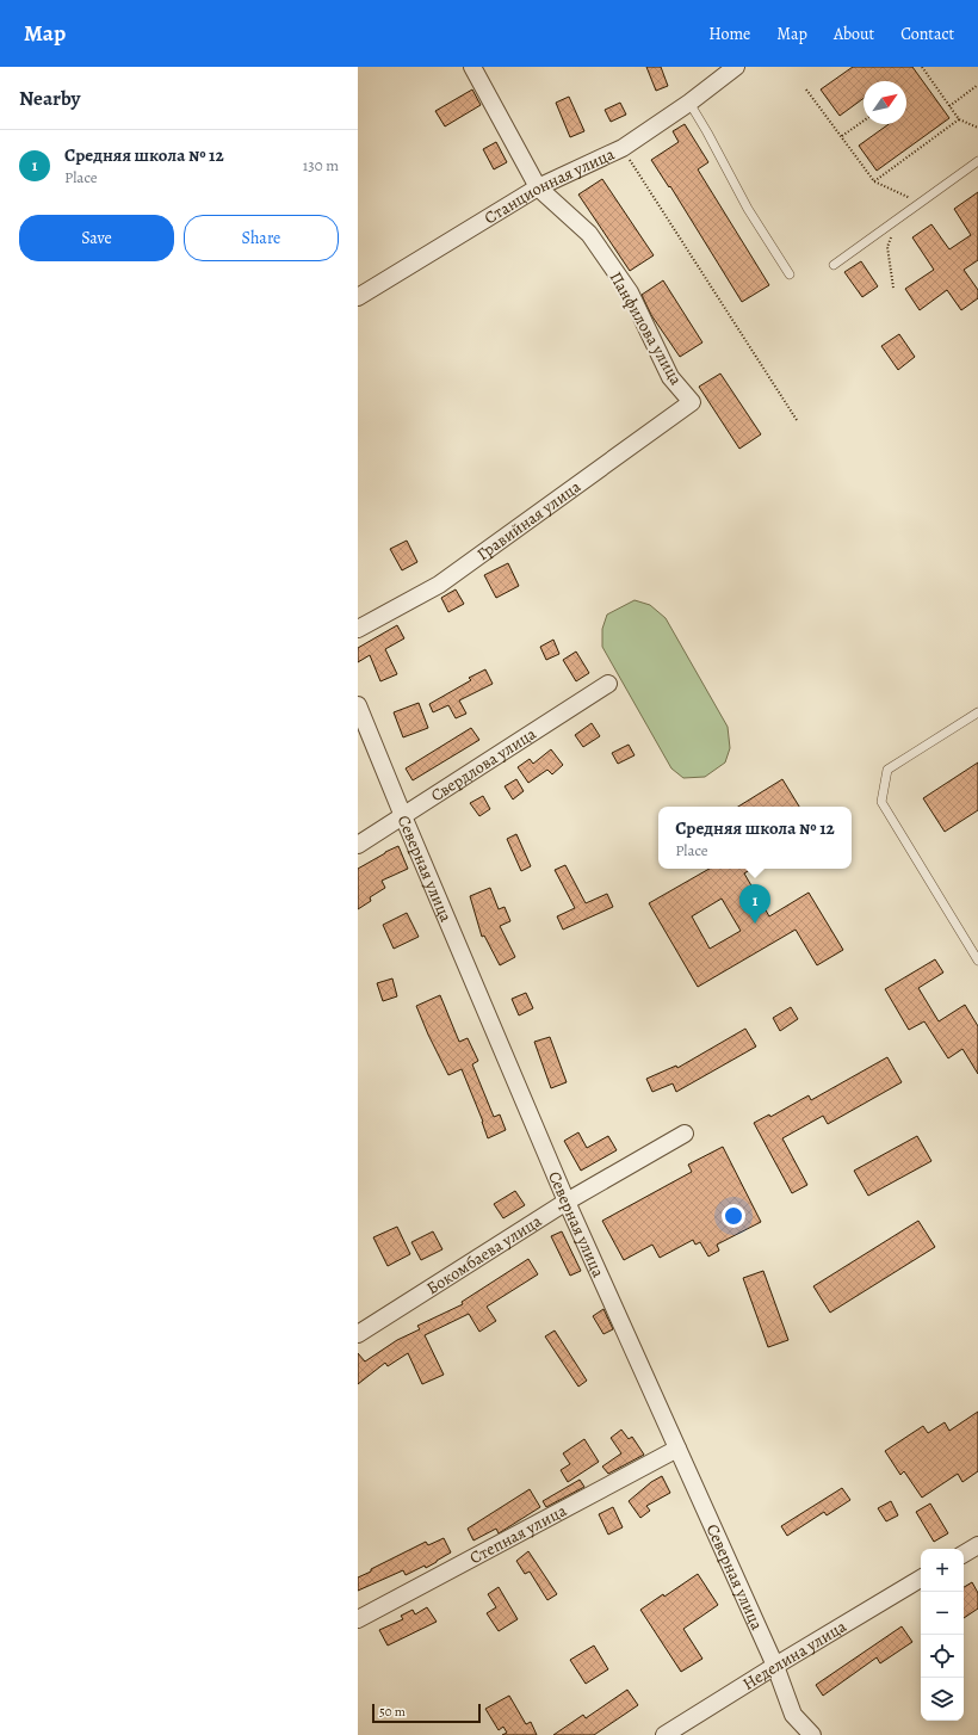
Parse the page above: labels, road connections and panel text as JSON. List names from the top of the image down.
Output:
{
  "streets": {
    "street": [
      "Станционная улица",
      "Панфилова улица",
      "Гравийная улица",
      "Свердлова улица",
      "Северная улица",
      "Бокомбаева улица",
      "Степная улица",
      "Неделина улица"
    ]
  },
  "crossings": [
    ["Станционная улица", "Панфилова улица"],
    ["Панфилова улица", "Гравийная улица"],
    ["Свердлова улица", "Северная улица"],
    ["Северная улица", "Бокомбаева улица"],
    ["Северная улица", "Степная улица"],
    ["Северная улица", "Неделина улица"]
  ],
  "scale_bar": "50 m",
  "north": "top right",
  "page": {
    "header": "Map",
    "nav": [
      "Home",
      "Map",
      "About",
      "Contact"
    ],
    "heading": "Nearby",
    "list": [
      {
        "mark": "1",
        "name": "Средняя школа № 12",
        "note": "Place",
        "value": "130 m"
      }
    ],
    "buttons": ["Save", "Share"],
    "popup": ["Средняя школа № 12", "Place"],
    "pins": "1",
    "map_buttons": ["+", "−"],
    "scale": "50 m"
  }
}
